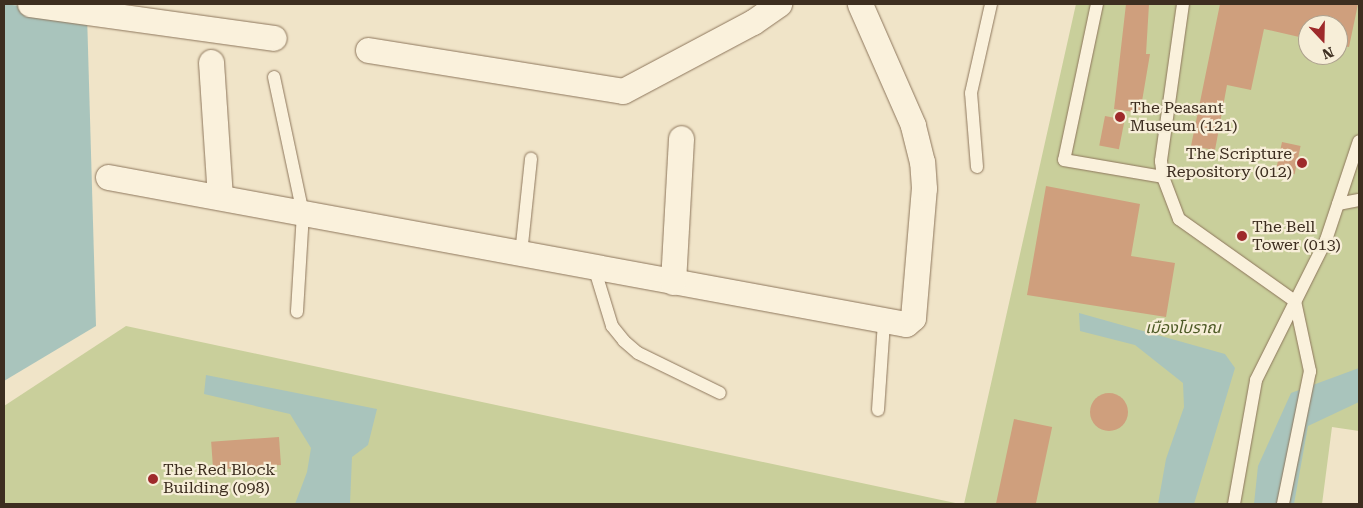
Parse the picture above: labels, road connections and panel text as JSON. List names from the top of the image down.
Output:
{
  "parks": ["เมืองโบราณ"],
  "places": [
    "The Peasant Museum (121)",
    "The Scripture Repository (012)",
    "The Bell Tower (013)",
    "The Red Block Building (098)"
  ],
  "north": "bottom"
}
